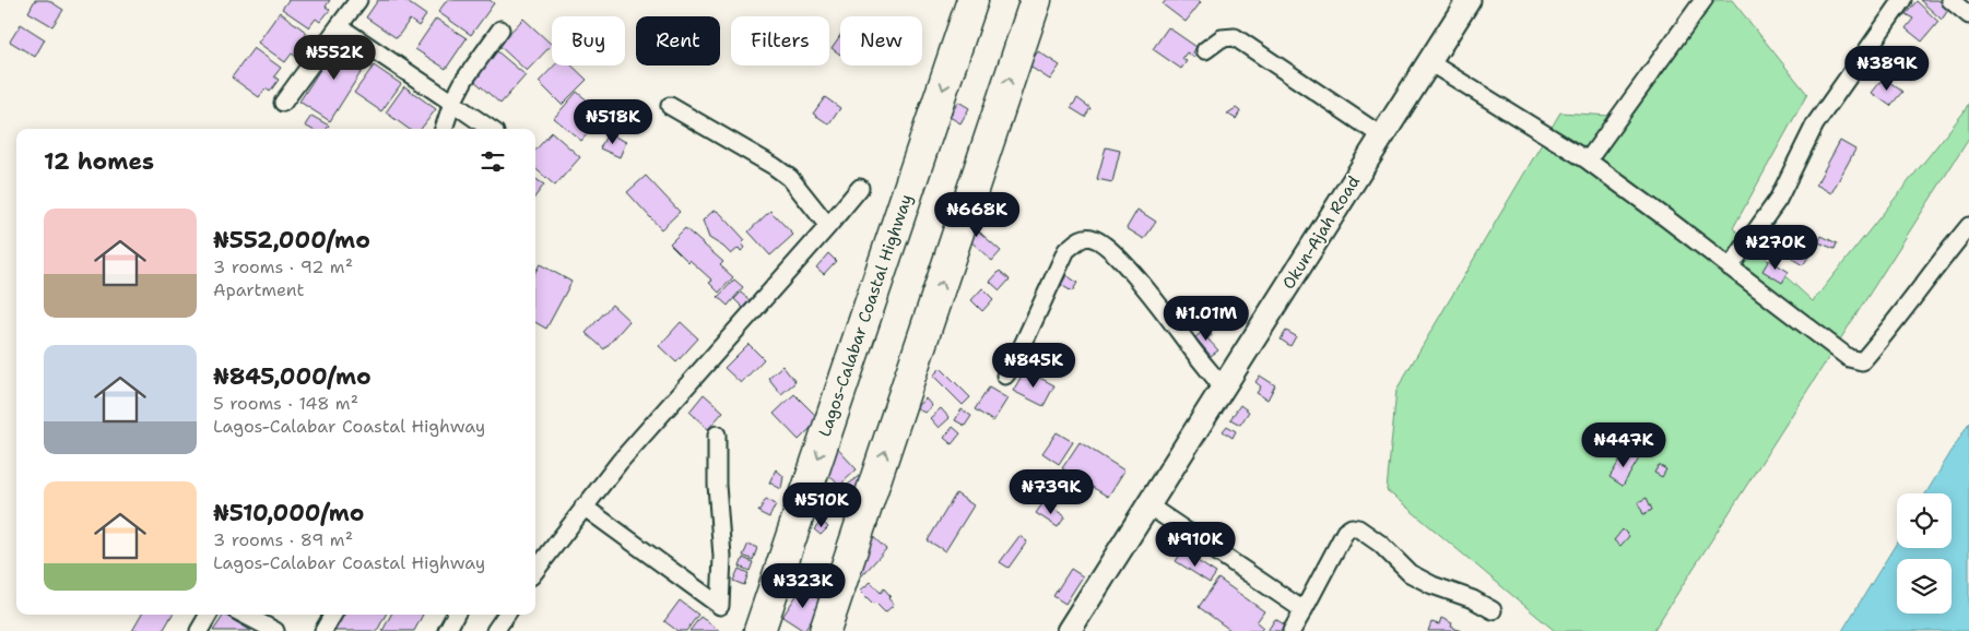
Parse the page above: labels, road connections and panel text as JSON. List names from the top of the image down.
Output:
{
  "streets": {
    "highway": ["Lagos-Calabar Coastal Highway"],
    "street": ["Okun-Ajah Road"]
  },
  "page": {
    "chip": [
      "Buy",
      "Rent",
      "Filters",
      "New"
    ],
    "price": [
      "₦552K",
      "₦389K",
      "₦518K",
      "₦668K",
      "₦270K",
      "₦1.01M",
      "₦845K",
      "₦447K",
      "₦739K",
      "₦510K",
      "₦910K",
      "₦323K"
    ],
    "heading": "12 homes",
    "list": [
      {
        "name": "₦552,000/mo",
        "note": "3 rooms · 92 m² · Apartment"
      },
      {
        "name": "₦845,000/mo",
        "note": "5 rooms · 148 m² · Lagos-Calabar Coastal Highway"
      },
      {
        "name": "₦510,000/mo",
        "note": "3 rooms · 89 m² · Lagos-Calabar Coastal Highway"
      }
    ]
  }
}
